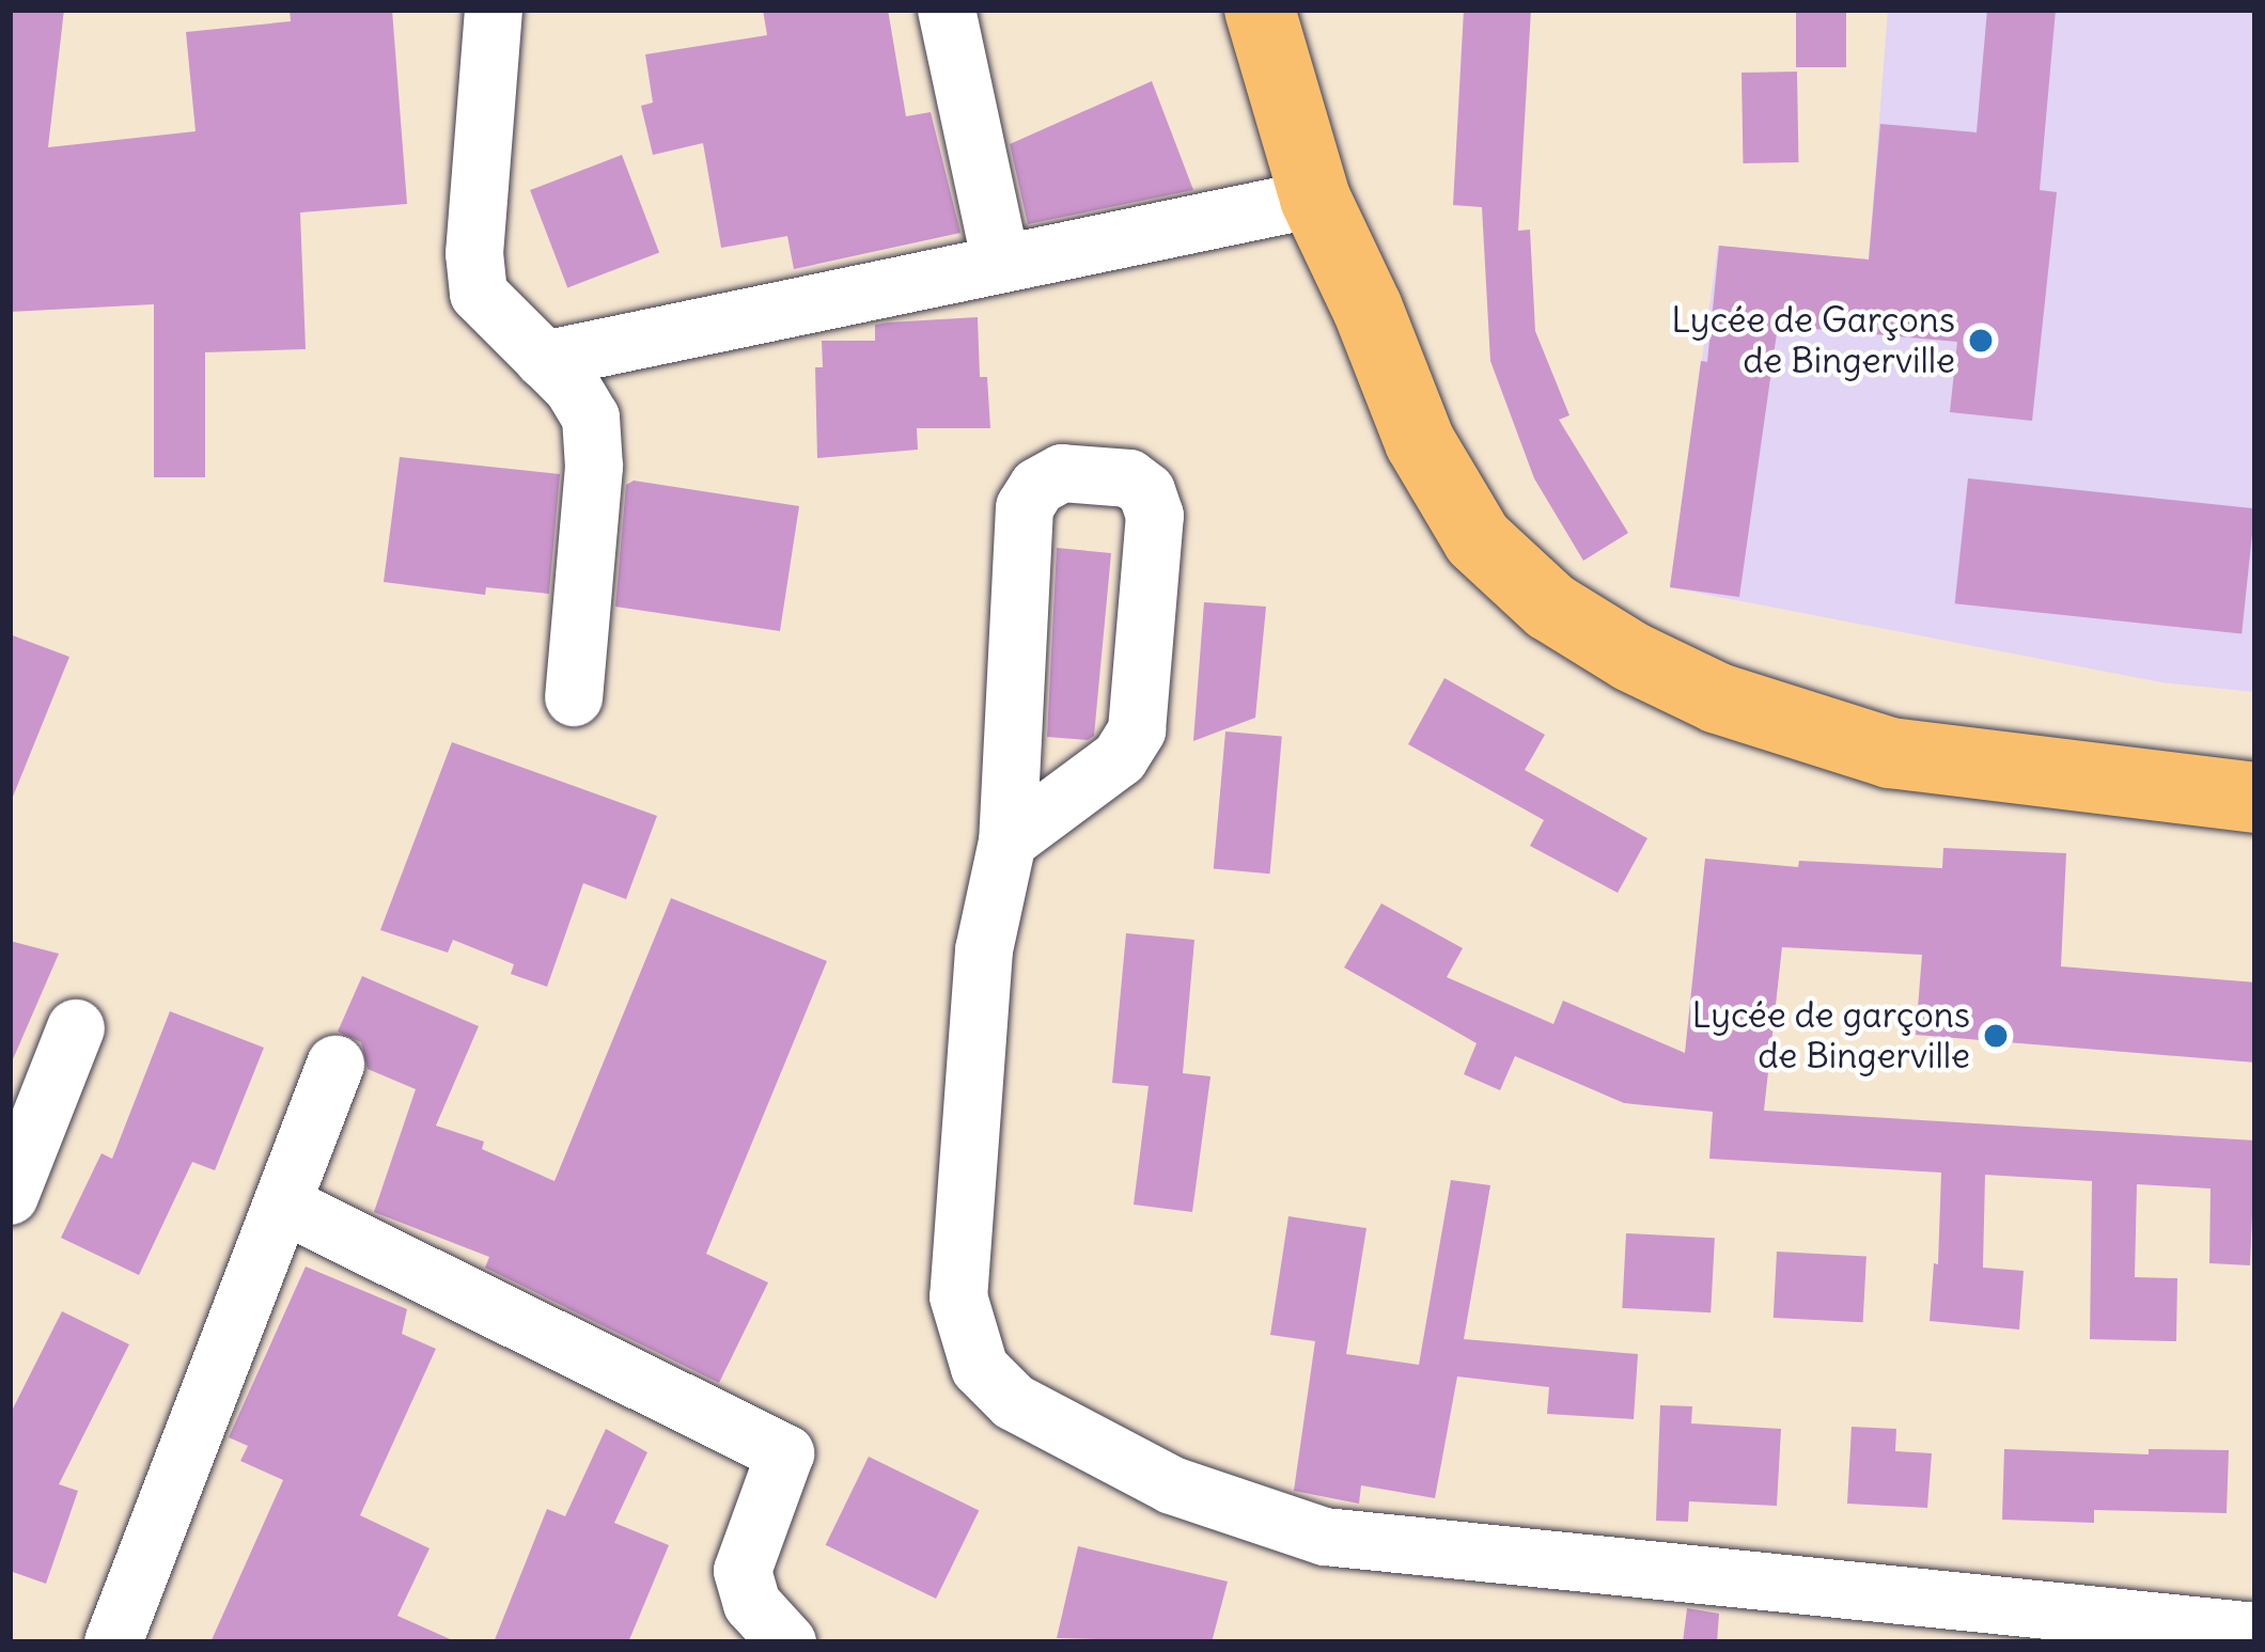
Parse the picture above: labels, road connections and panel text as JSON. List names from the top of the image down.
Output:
{
  "places": ["Lycée de Garçons de Bingerville", "Lycée de garçons de Bingerville"]
}
